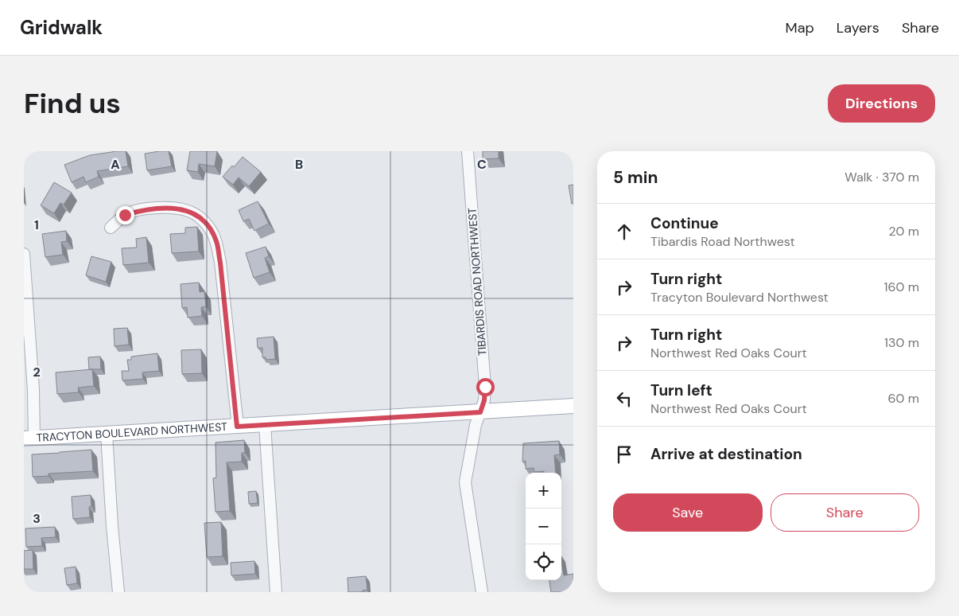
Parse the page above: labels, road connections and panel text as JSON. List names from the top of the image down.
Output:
{
  "streets": {
    "main road": ["TRACYTON BOULEVARD NORTHWEST"],
    "street": ["TIBARDIS ROAD NORTHWEST"]
  },
  "crossings": [
    ["TIBARDIS ROAD NORTHWEST", "TRACYTON BOULEVARD NORTHWEST"]
  ],
  "page": {
    "header": "Gridwalk",
    "nav": ["Map", "Layers", "Share"],
    "buttons": [
      "Directions",
      ["Save", "Share"]
    ],
    "title": "Find us",
    "heading": ["5 min", "Walk · 370 m"],
    "list": [
      ["Continue", "Tibardis Road Northwest", "20 m"],
      ["Turn right", "Tracyton Boulevard Northwest", "160 m"],
      ["Turn right", "Northwest Red Oaks Court", "130 m"],
      ["Turn left", "Northwest Red Oaks Court", "60 m"],
      "Arrive at destination"
    ],
    "map_buttons": ["+", "−"]
  },
  "grid": {
    "columns": ["A", "B", "C"],
    "rows": ["1", "2", "3"]
  }
}
